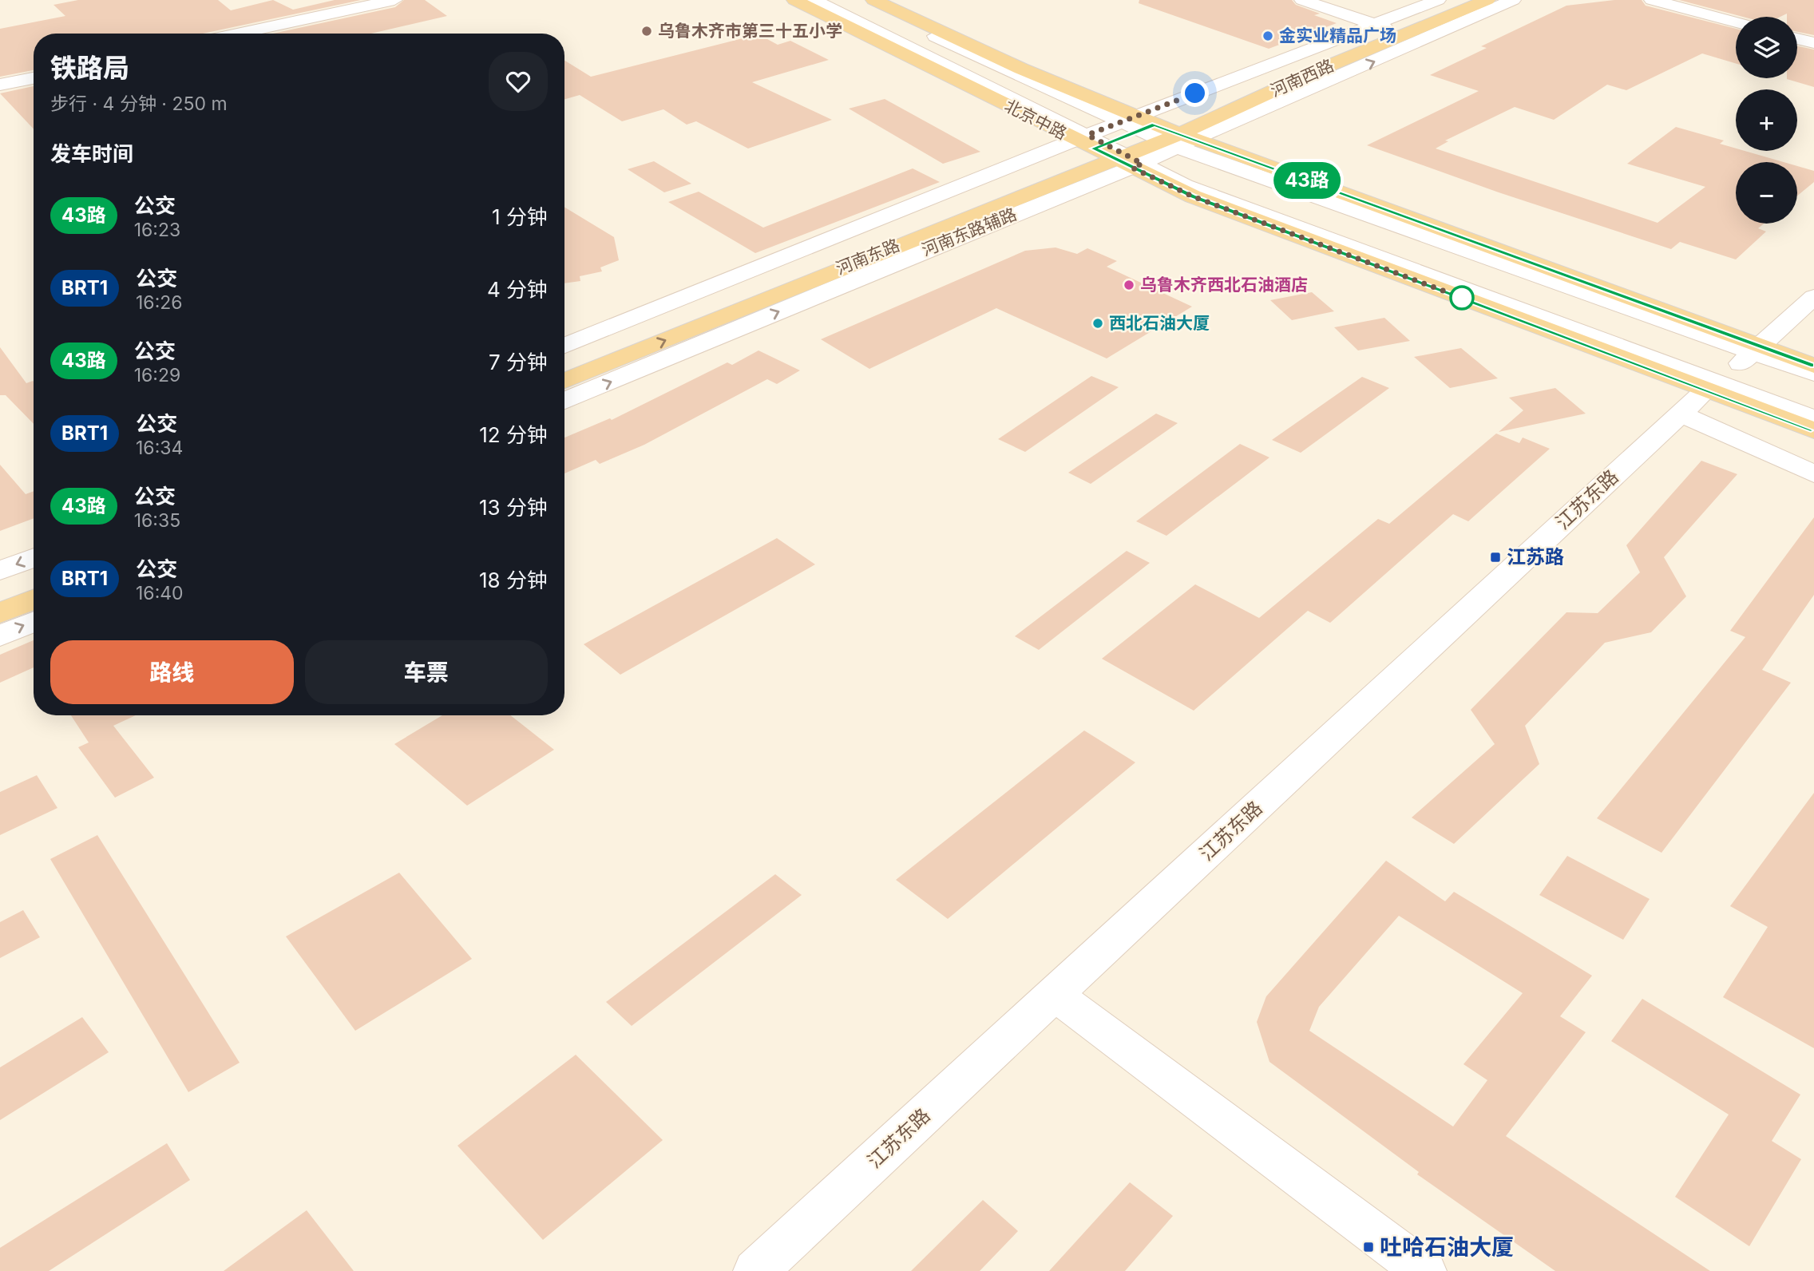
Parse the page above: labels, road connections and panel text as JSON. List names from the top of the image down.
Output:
{
  "streets": {
    "main road": ["河南西路", "北京中路", "河南东路"],
    "street": ["河南东路辅路", "江苏东路"]
  },
  "crossings": [
    ["河南西路", "北京中路"],
    ["河南西路", "河南东路辅路"],
    ["河南西路", "河南东路"],
    ["北京中路", "河南东路辅路"],
    ["北京中路", "河南东路"],
    ["北京中路", "江苏东路"],
    ["河南东路辅路", "河南东路"]
  ],
  "places": {
    "other": [
      "乌鲁木齐市第三十五小学",
      "金实业精品广场",
      "乌鲁木齐西北石油酒店",
      "西北石油大厦"
    ],
    "transit": ["江苏路", "吐哈石油大厦"]
  },
  "lines": ["bus line 43路"],
  "page": {
    "on_map": "43路",
    "map_buttons": ["+", "−"],
    "heading": [
      ["铁路局", "步行 · 4 分钟 · 250 m"],
      "发车时间"
    ],
    "list": [
      {
        "mark": "43路",
        "name": "公交",
        "note": "16:23",
        "value": "1 分钟"
      },
      {
        "mark": "BRT1",
        "name": "公交",
        "note": "16:26",
        "value": "4 分钟"
      },
      {
        "mark": "43路",
        "name": "公交",
        "note": "16:29",
        "value": "7 分钟"
      },
      {
        "mark": "BRT1",
        "name": "公交",
        "note": "16:34",
        "value": "12 分钟"
      },
      {
        "mark": "43路",
        "name": "公交",
        "note": "16:35",
        "value": "13 分钟"
      },
      {
        "mark": "BRT1",
        "name": "公交",
        "note": "16:40",
        "value": "18 分钟"
      }
    ],
    "buttons": ["路线", "车票"]
  }
}
